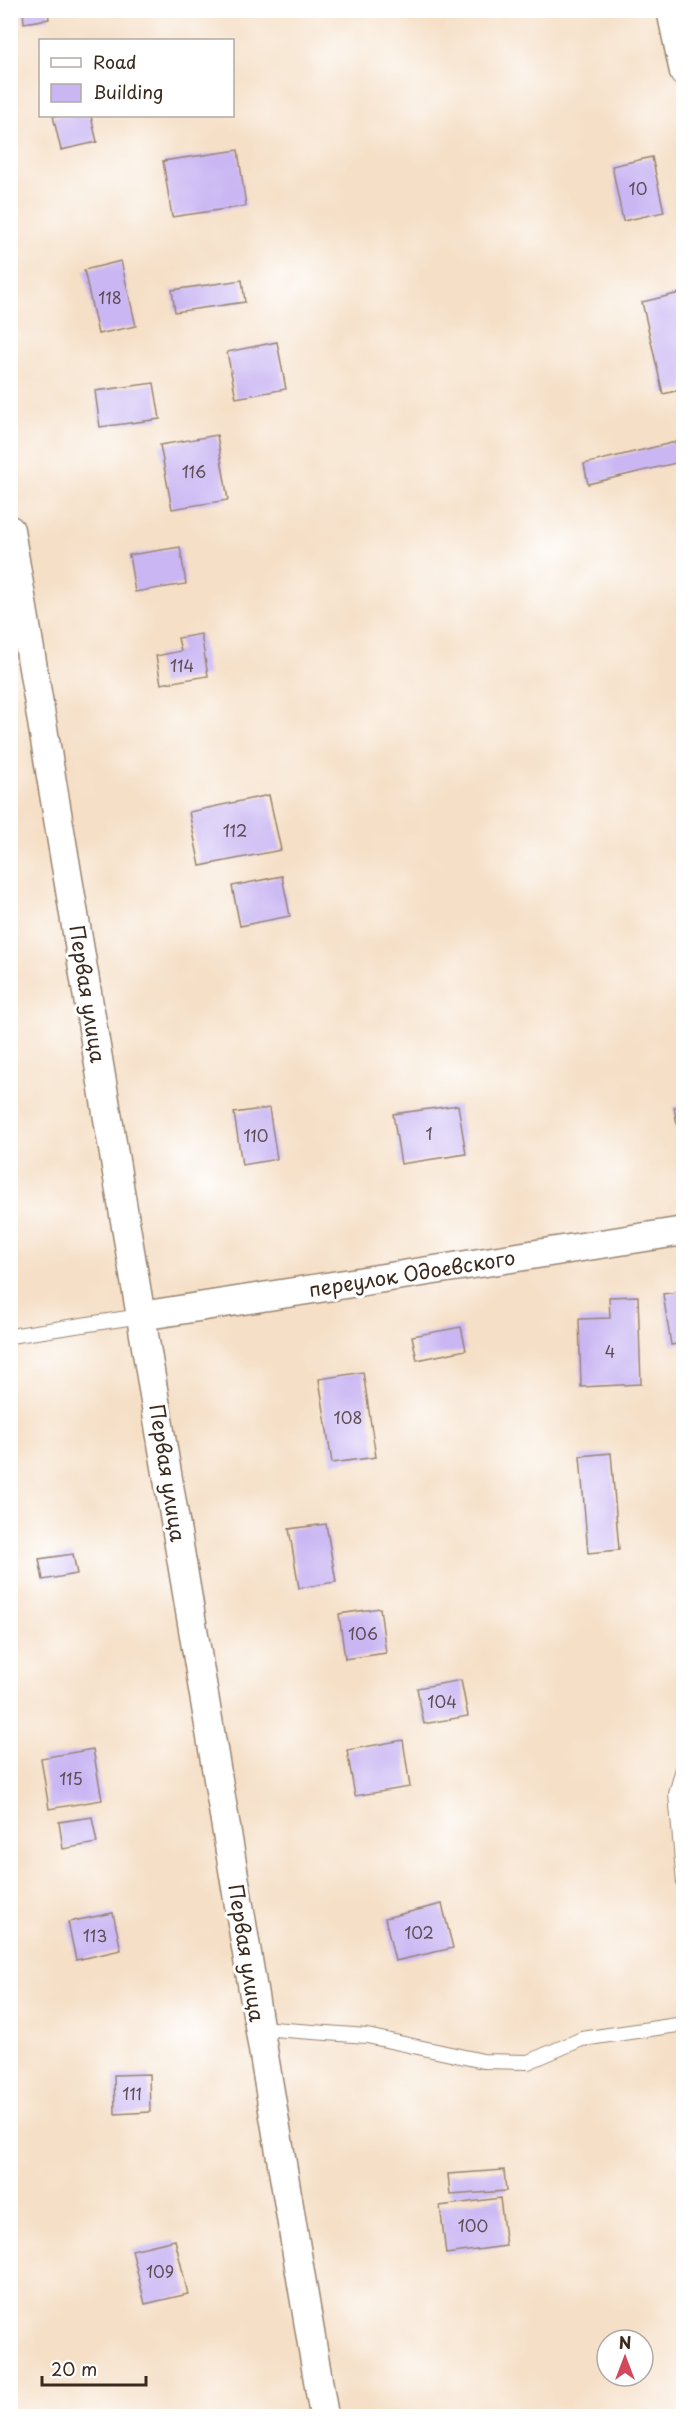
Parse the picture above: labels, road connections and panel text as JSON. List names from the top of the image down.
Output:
{
  "streets": {
    "street": ["Первая улица", "переулок Одоевского"]
  },
  "crossings": [
    ["Первая улица", "переулок Одоевского"]
  ],
  "house_numbers": [
    "10",
    "118",
    "116",
    "114",
    "112",
    "1",
    "110",
    "4",
    "108",
    "106",
    "104",
    "115",
    "102",
    "113",
    "111",
    "100",
    "109"
  ],
  "legend": ["Road", "Building"],
  "scale_bar": "20 m",
  "north": "top"
}
